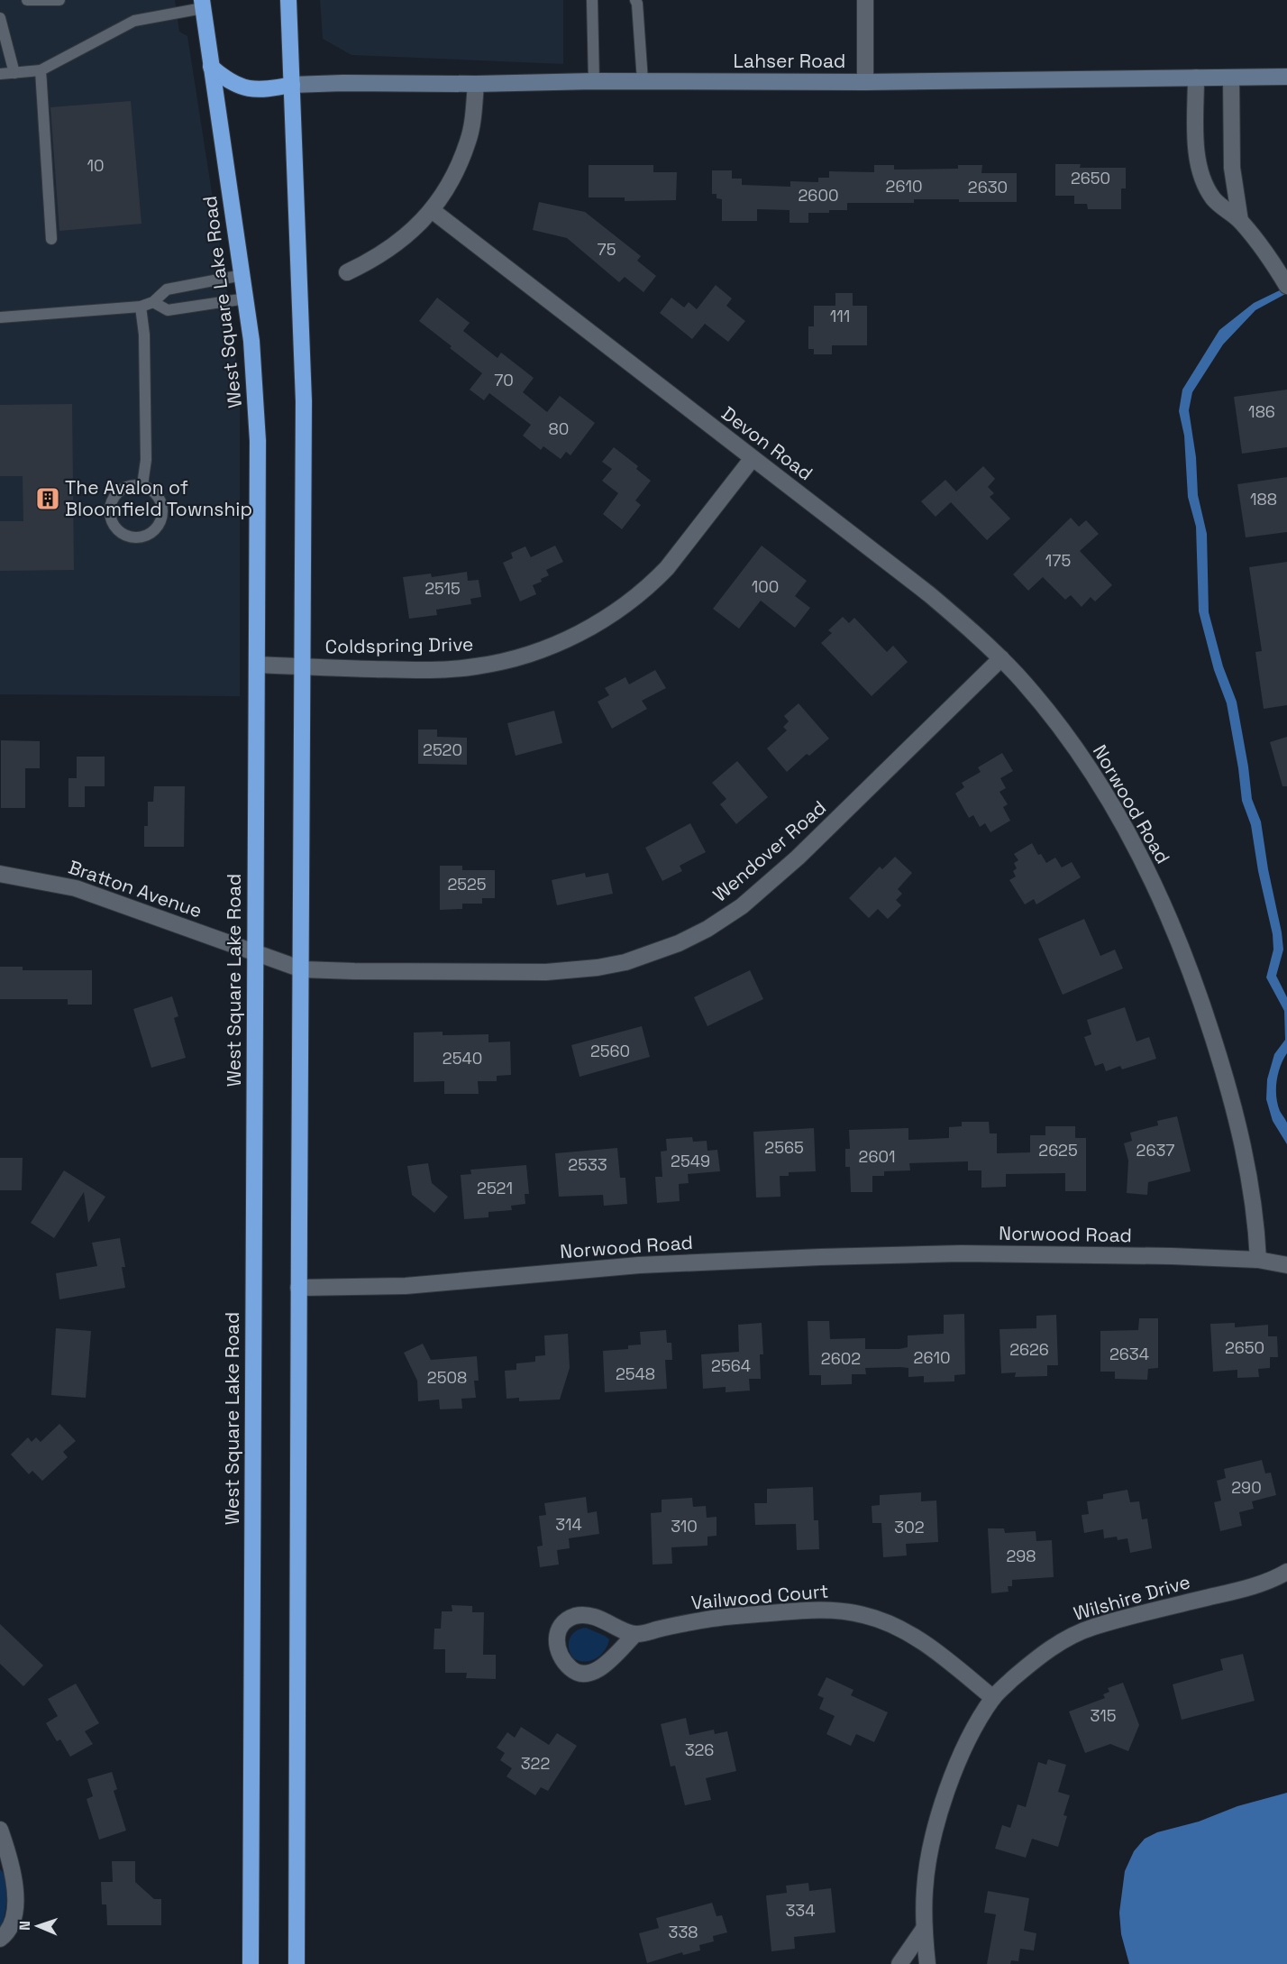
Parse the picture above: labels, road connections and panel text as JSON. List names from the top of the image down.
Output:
{
  "streets": {
    "highway": ["West Square Lake Road"],
    "street": [
      "Lahser Road",
      "Devon Road",
      "Coldspring Drive",
      "Norwood Road",
      "Wendover Road",
      "Bratton Avenue",
      "Vailwood Court",
      "Wilshire Drive"
    ]
  },
  "crossings": [
    ["West Square Lake Road", "Coldspring Drive"],
    ["West Square Lake Road", "Wendover Road"],
    ["West Square Lake Road", "Bratton Avenue"],
    ["Devon Road", "Coldspring Drive"],
    ["Devon Road", "Norwood Road"],
    ["Devon Road", "Wendover Road"],
    ["Wendover Road", "Bratton Avenue"],
    ["Vailwood Court", "Wilshire Drive"]
  ],
  "places": {
    "building": ["The Avalon of Bloomfield Township"]
  },
  "house_numbers": [
    "10",
    "2650",
    "2610",
    "2630",
    "2600",
    "75",
    "111",
    "70",
    "186",
    "80",
    "188",
    "175",
    "100",
    "2515",
    "2520",
    "2525",
    "2560",
    "2540",
    "2565",
    "2625",
    "2637",
    "2601",
    "2549",
    "2533",
    "2521",
    "2650",
    "2626",
    "2634",
    "2610",
    "2602",
    "2564",
    "2548",
    "2508",
    "290",
    "314",
    "310",
    "302",
    "298",
    "315",
    "326",
    "322",
    "334",
    "338"
  ],
  "north": "left"
}
